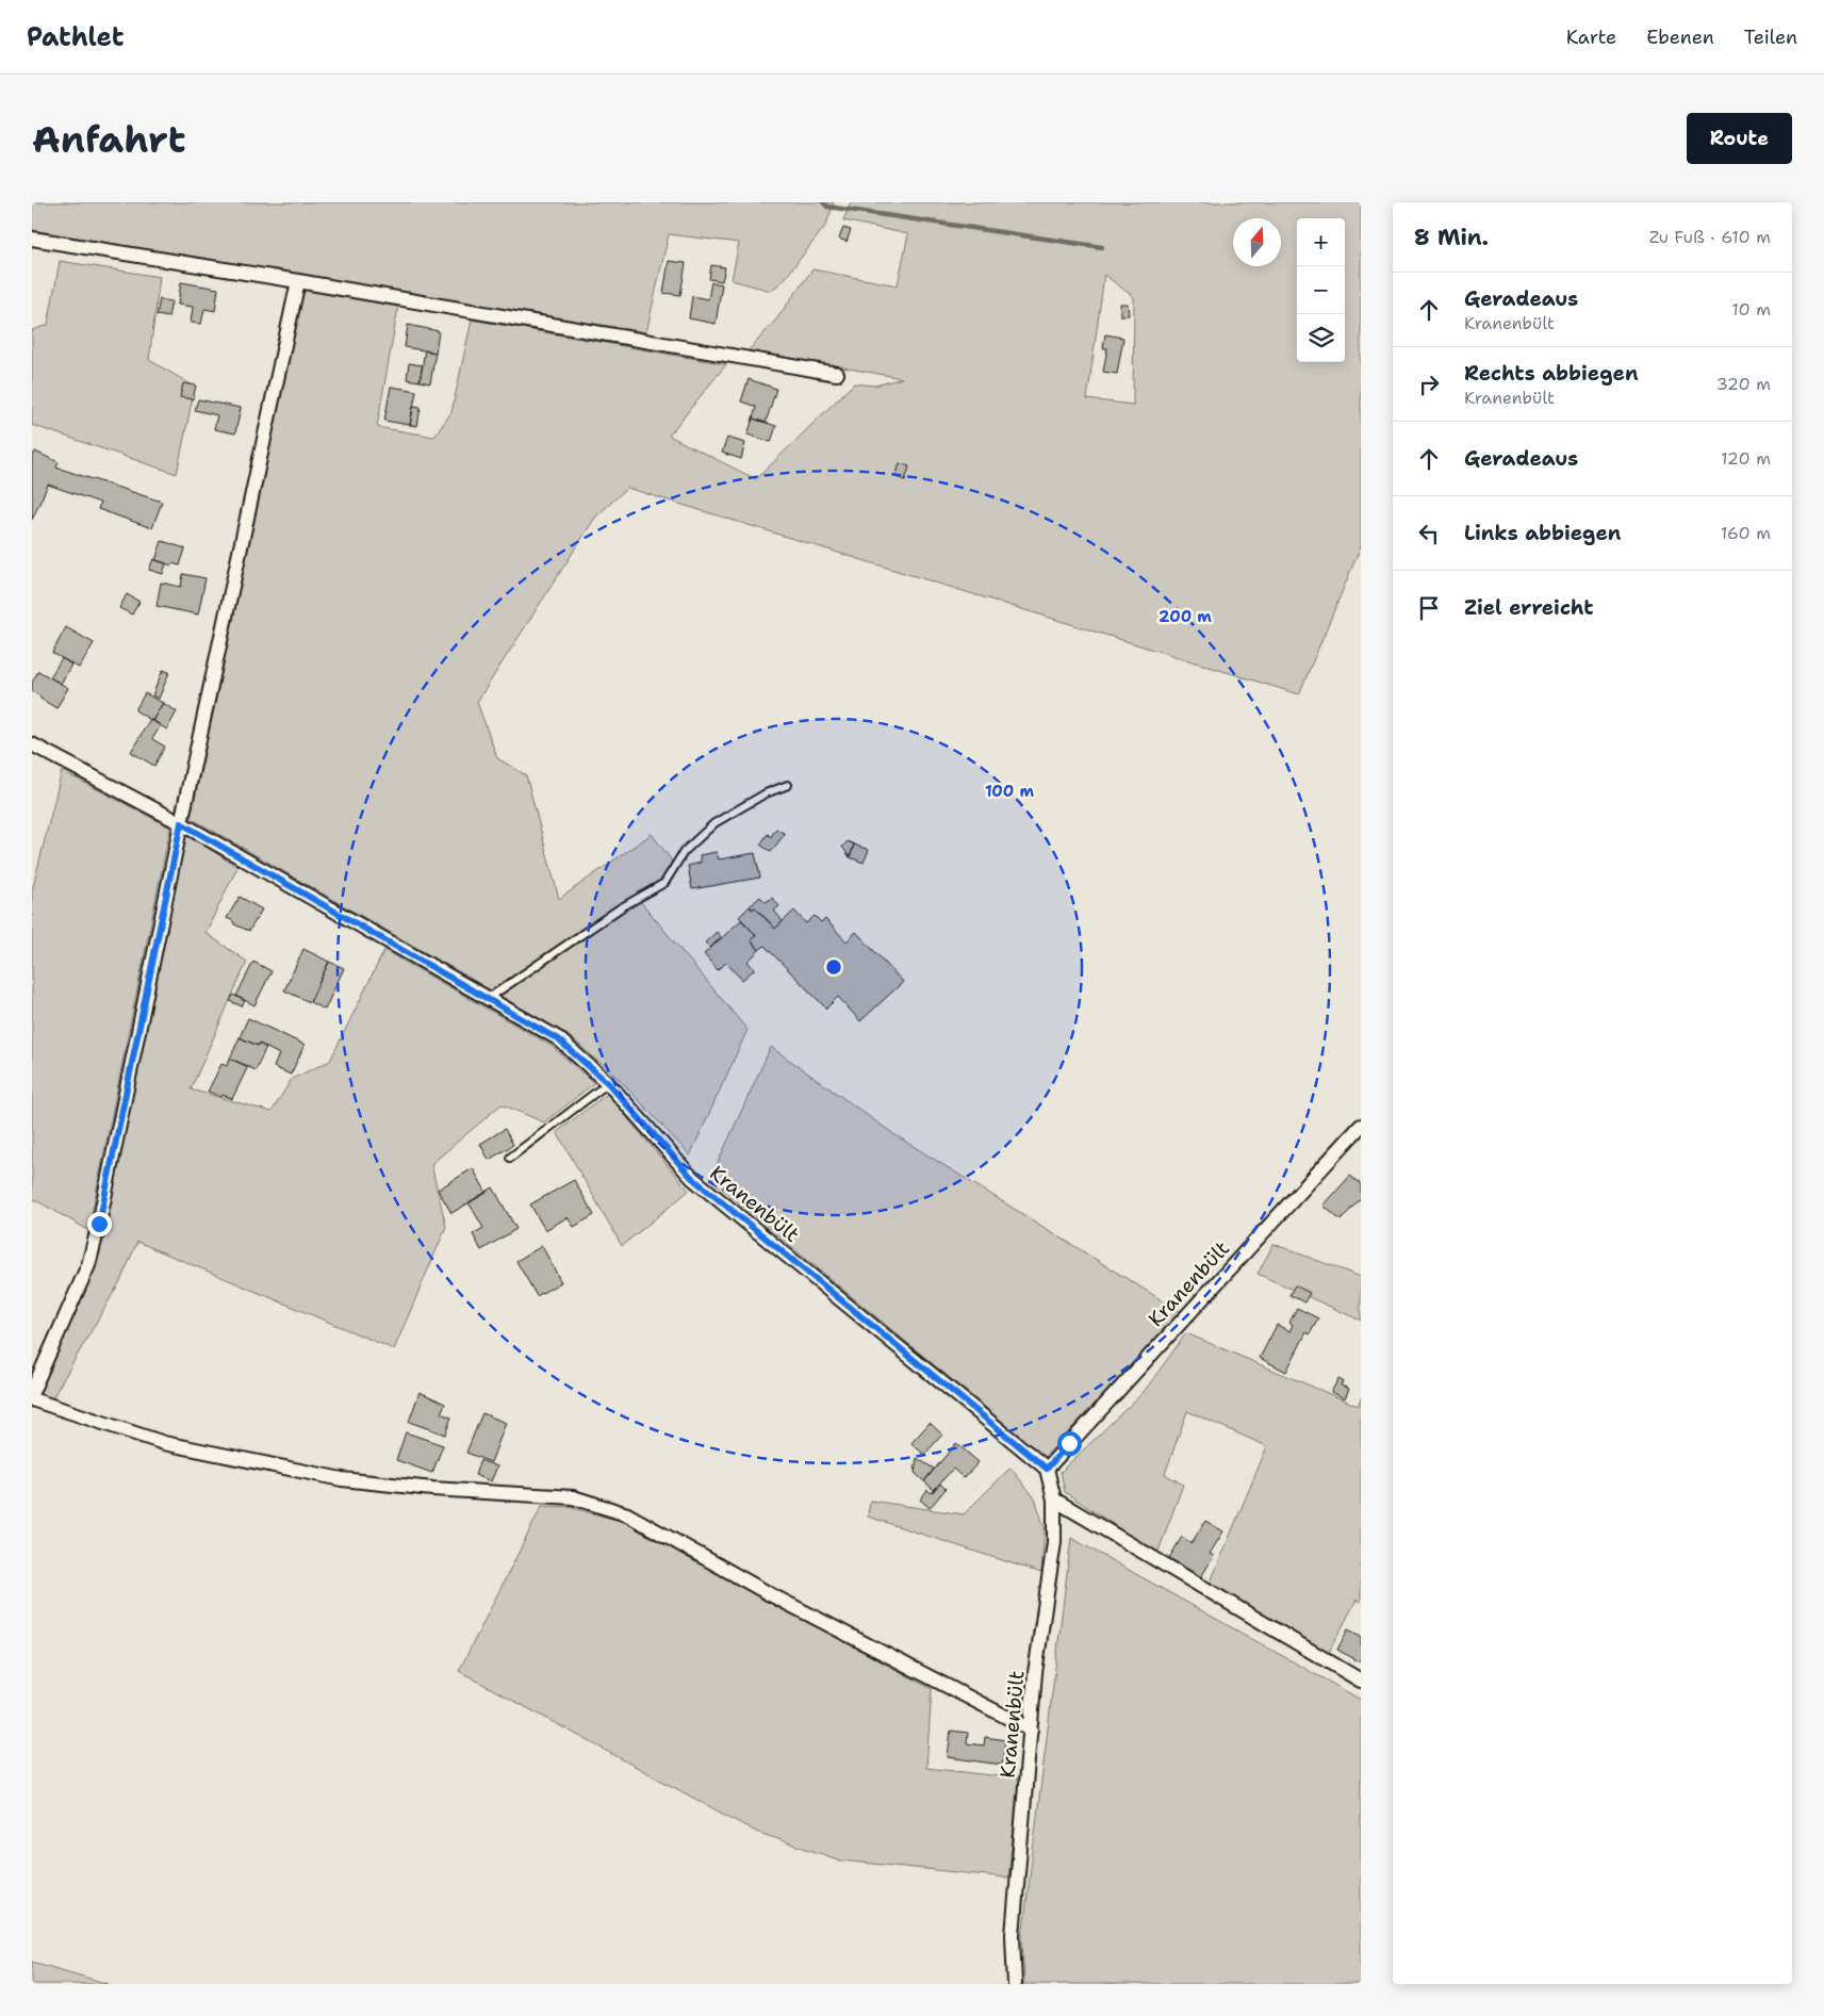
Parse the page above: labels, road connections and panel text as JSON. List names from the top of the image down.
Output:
{
  "streets": {
    "street": ["Kranenbült"]
  },
  "north": "top",
  "page": {
    "header": "Pathlet",
    "nav": ["Karte", "Ebenen", "Teilen"],
    "buttons": "Route",
    "title": "Anfahrt",
    "heading": ["8 Min.", "Zu Fuß · 610 m"],
    "map_buttons": ["+", "−"],
    "list": [
      ["Geradeaus", "Kranenbült", "10 m"],
      ["Rechts abbiegen", "Kranenbült", "320 m"],
      ["Geradeaus", "120 m"],
      ["Links abbiegen", "160 m"],
      "Ziel erreicht"
    ]
  },
  "rings": ["200 m", "100 m"]
}
